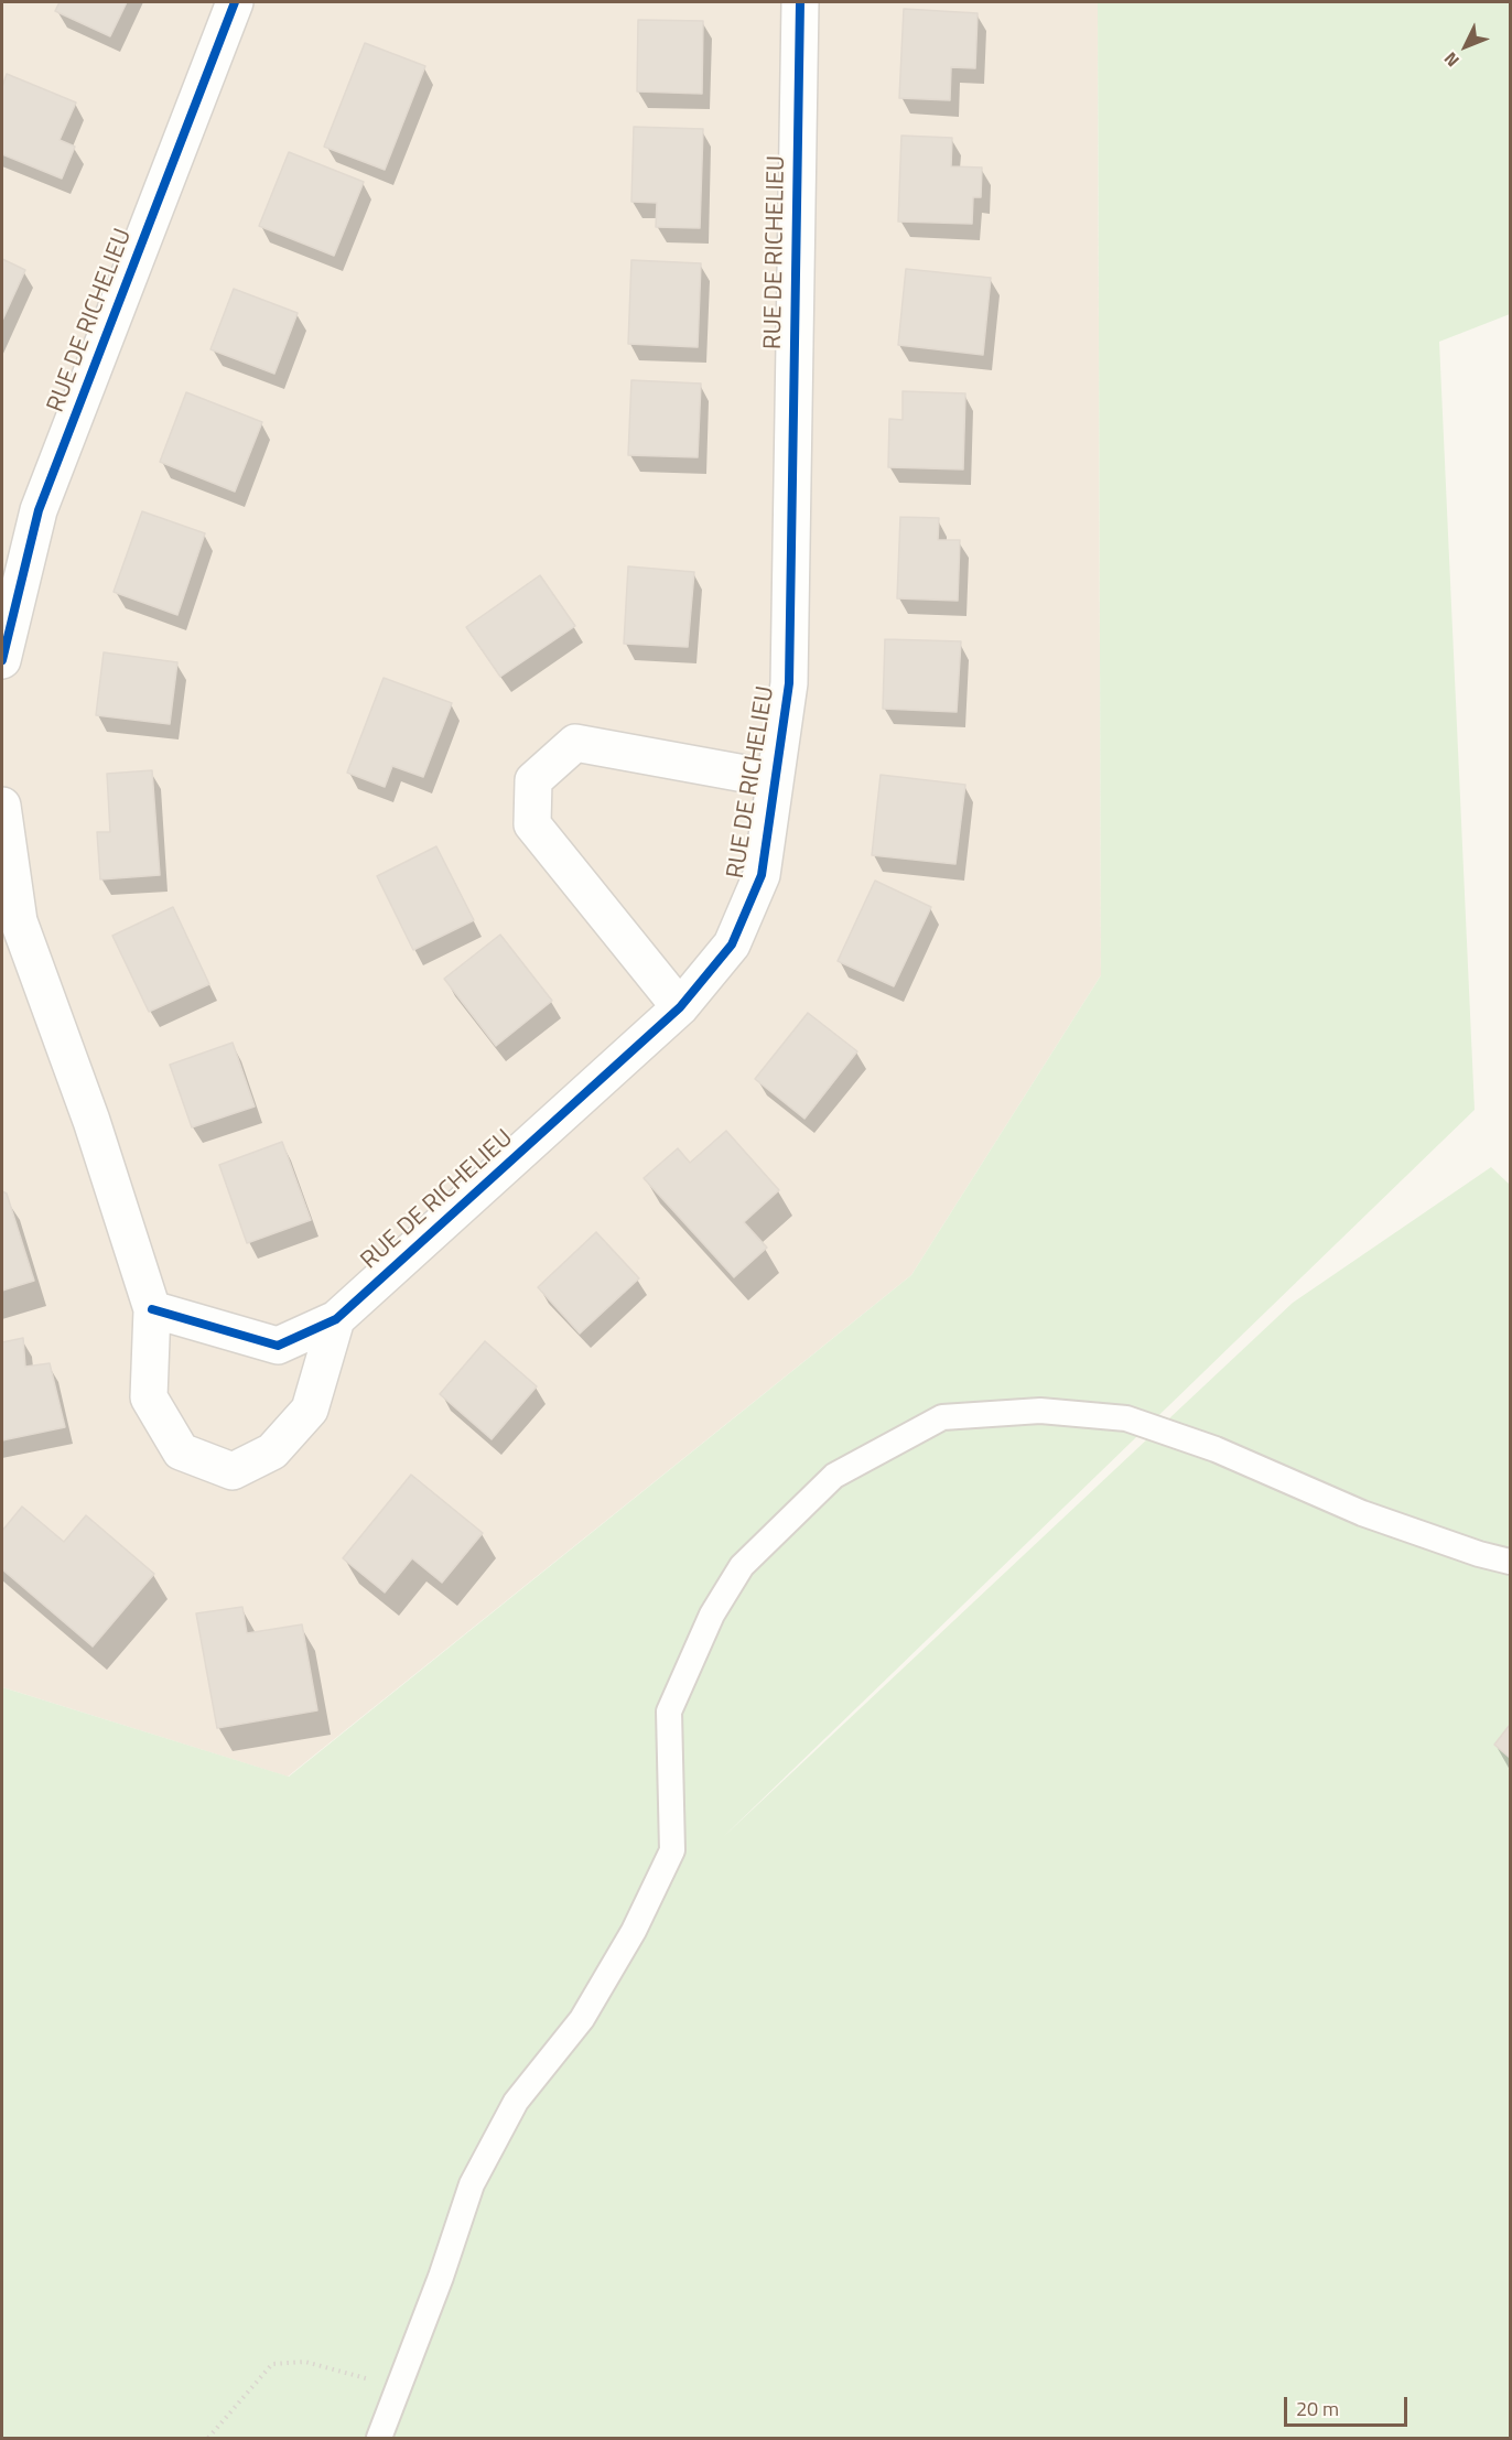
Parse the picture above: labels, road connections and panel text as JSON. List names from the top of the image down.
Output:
{
  "streets": {
    "street": ["RUE DE RICHELIEU"]
  },
  "scale_bar": "20 m",
  "north": "bottom left"
}
